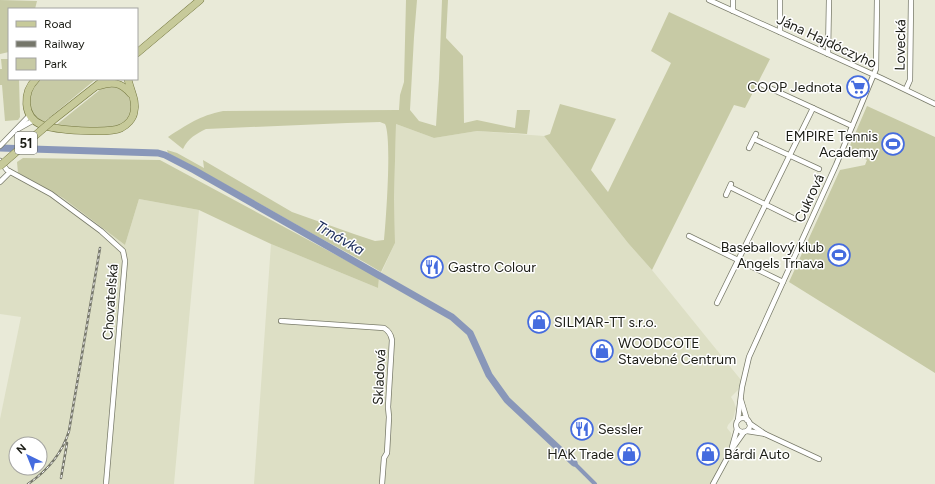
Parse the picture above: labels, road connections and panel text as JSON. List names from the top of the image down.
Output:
{
  "streets": {
    "main road": ["51"],
    "street": [
      "Jána Hajdóczyho",
      "Lovecká",
      "Cukrová",
      "Chovateľská",
      "Skladová"
    ]
  },
  "crossings": [
    ["Jána Hajdóczyho", "Lovecká"],
    ["Jána Hajdóczyho", "Cukrová"]
  ],
  "water": ["Trnávka"],
  "places": {
    "supermarket": ["COOP Jednota"],
    "sports": ["EMPIRE Tennis Academy", "Baseballový klub Angels Trnava"],
    "restaurant": ["Gastro Colour", "Sessler"],
    "shop": [
      "SILMAR-TT s.r.o.",
      "WOODCOTE Stavebné Centrum",
      "HAK Trade",
      "Bárdi Auto"
    ]
  },
  "legend": ["Road", "Railway", "Park"],
  "north": "top left"
}
